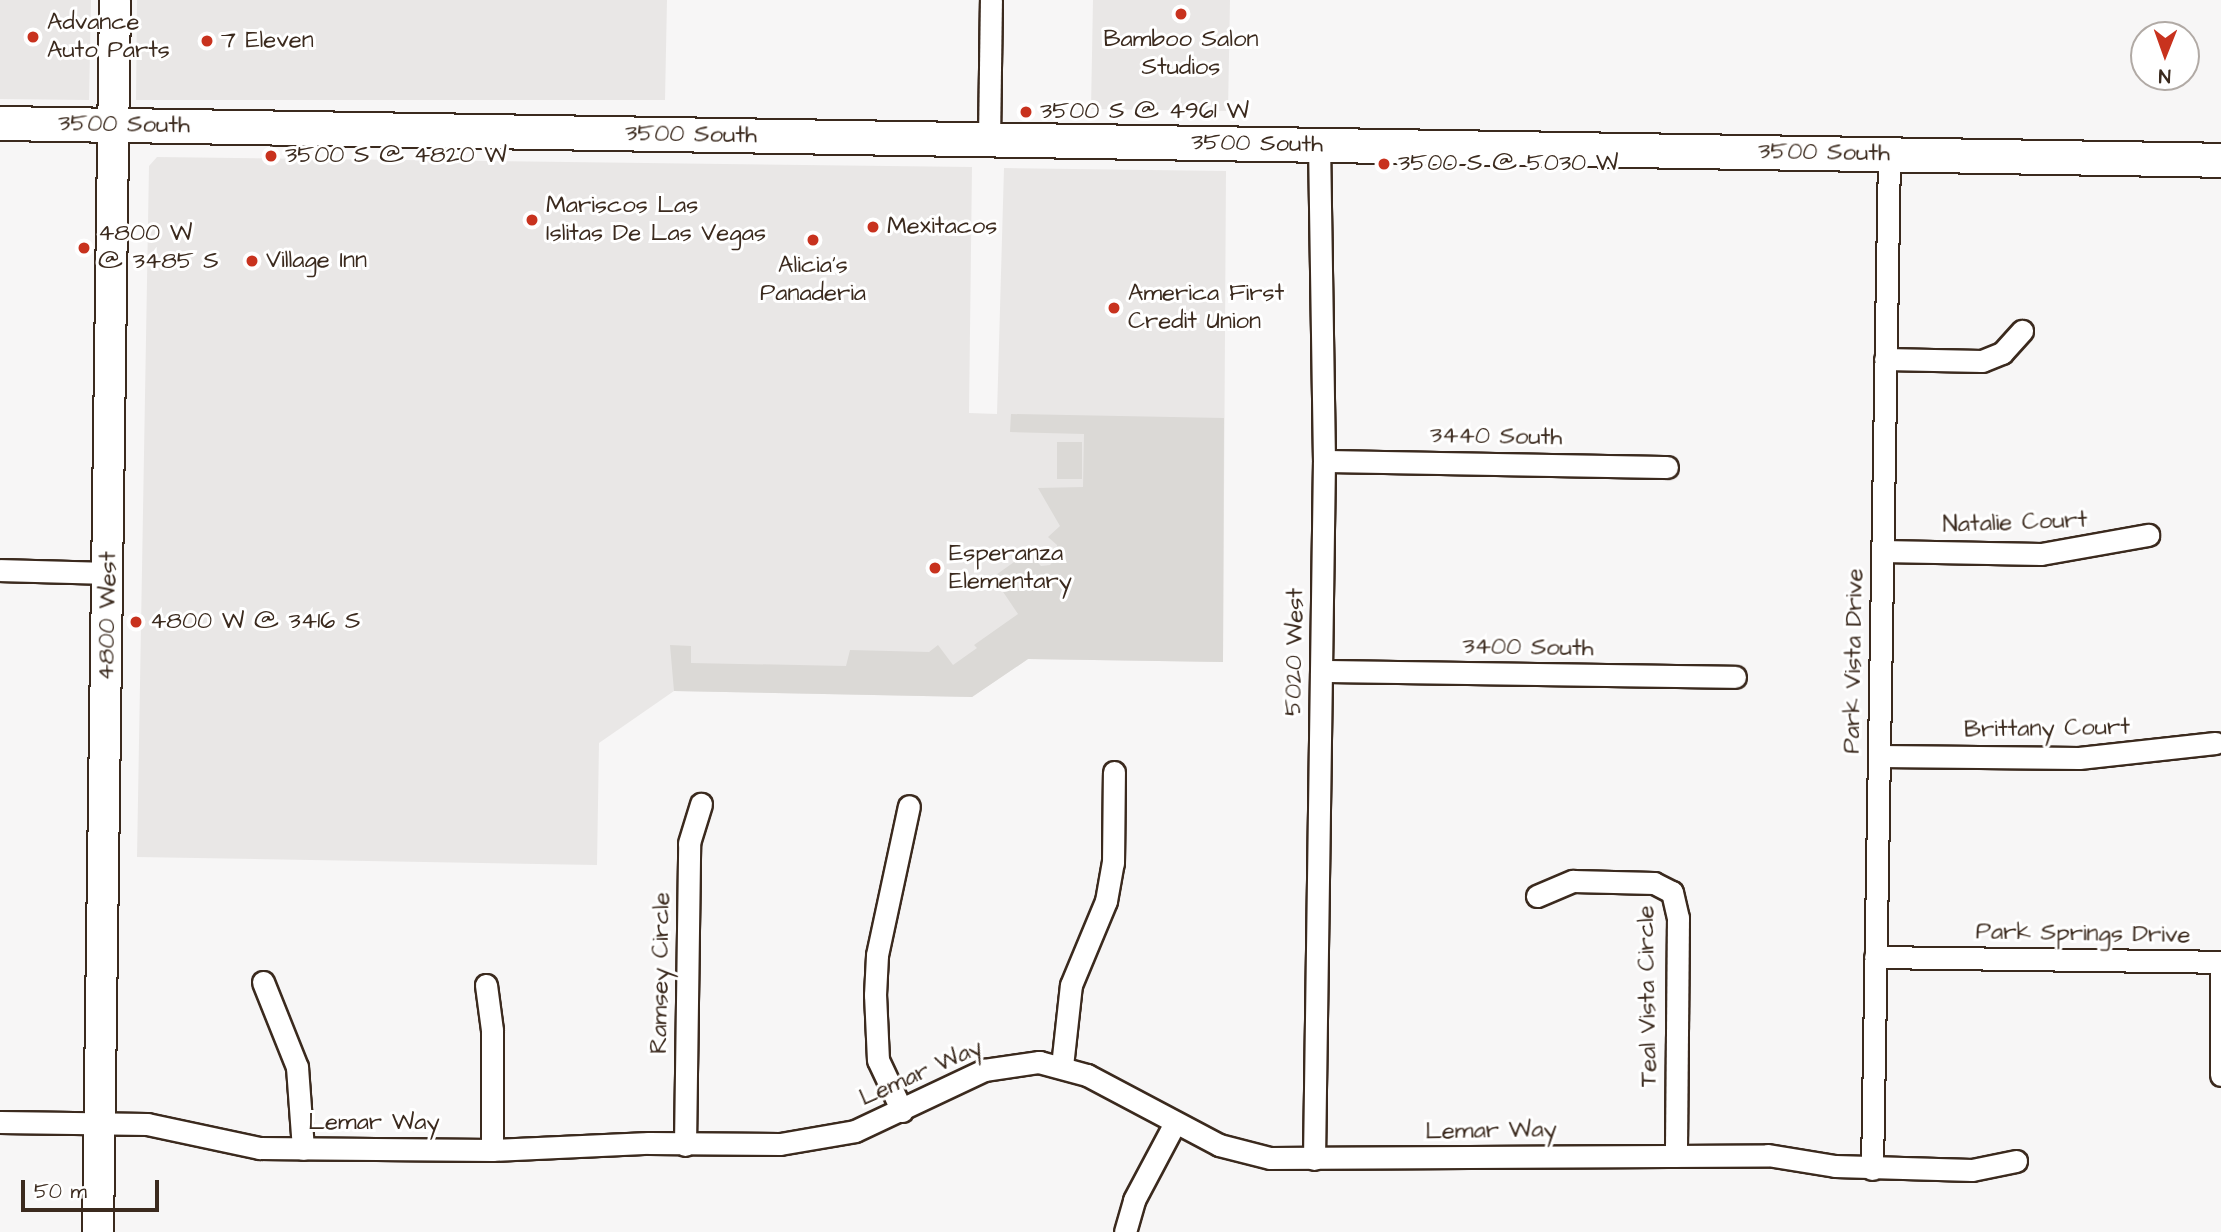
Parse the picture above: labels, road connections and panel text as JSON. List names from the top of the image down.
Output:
{
  "streets": {
    "main road": ["3500 South", "4800 West"],
    "street": [
      "3440 South",
      "Natalie Court",
      "3400 South",
      "5020 West",
      "Park Vista Drive",
      "Brittany Court",
      "Park Springs Drive",
      "Ramsey Circle",
      "Teal Vista Circle",
      "Lemar Way"
    ]
  },
  "crossings": [
    ["3500 South", "4800 West"],
    ["3500 South", "5020 West"],
    ["3500 South", "Park Vista Drive"],
    ["3440 South", "5020 West"],
    ["Natalie Court", "Park Vista Drive"],
    ["4800 West", "Lemar Way"],
    ["3400 South", "5020 West"],
    ["5020 West", "Lemar Way"],
    ["Park Vista Drive", "Brittany Court"],
    ["Park Vista Drive", "Park Springs Drive"],
    ["Park Vista Drive", "Lemar Way"],
    ["Ramsey Circle", "Lemar Way"],
    ["Teal Vista Circle", "Lemar Way"]
  ],
  "places": [
    "Bamboo Salon Studios",
    "Advance Auto Parts",
    "7 Eleven",
    "3500 S @ 4961 W",
    "3500 S @ 4820 W",
    "3500 S @ 5030 W",
    "Mariscos Las Islitas De Las Vegas",
    "Mexitacos",
    "Alicia's Panaderia",
    "4800 W @ 3485 S",
    "Village Inn",
    "America First Credit Union",
    "Esperanza Elementary",
    "4800 W @ 3416 S"
  ],
  "scale_bar": "50 m",
  "north": "bottom"
}
